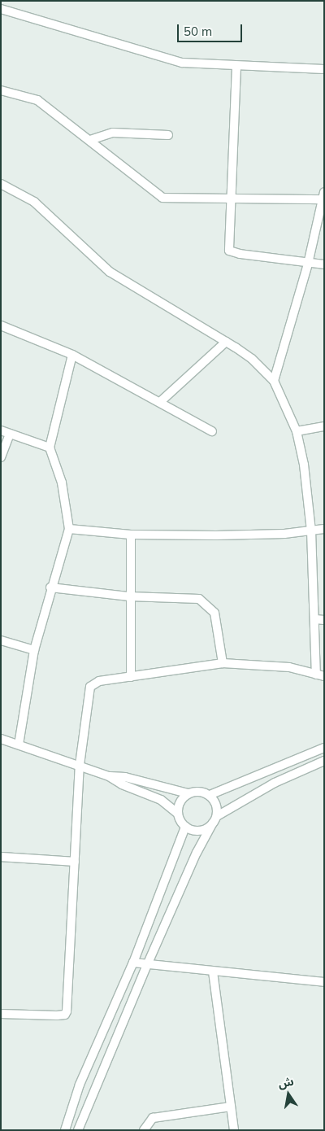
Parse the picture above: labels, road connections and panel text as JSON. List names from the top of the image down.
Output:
{
  "scale_bar": "50 m",
  "north": "top"
}
